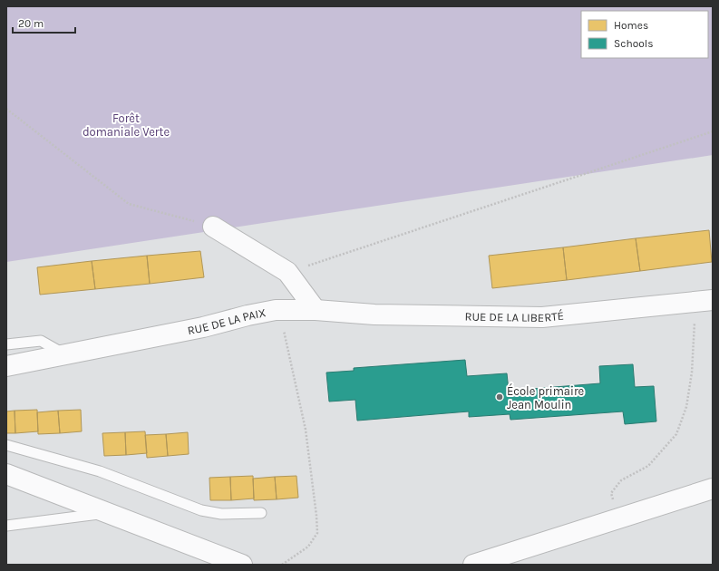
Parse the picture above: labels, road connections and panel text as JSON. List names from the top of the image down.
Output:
{
  "streets": {
    "street": ["RUE DE LA LIBERTÉ", "RUE DE LA PAIX"]
  },
  "crossings": [
    ["RUE DE LA LIBERTÉ", "RUE DE LA PAIX"]
  ],
  "parks": ["Forêt domaniale Verte"],
  "places": ["École primaire Jean Moulin"],
  "legend": ["Homes", "Schools"],
  "scale_bar": "20 m"
}
